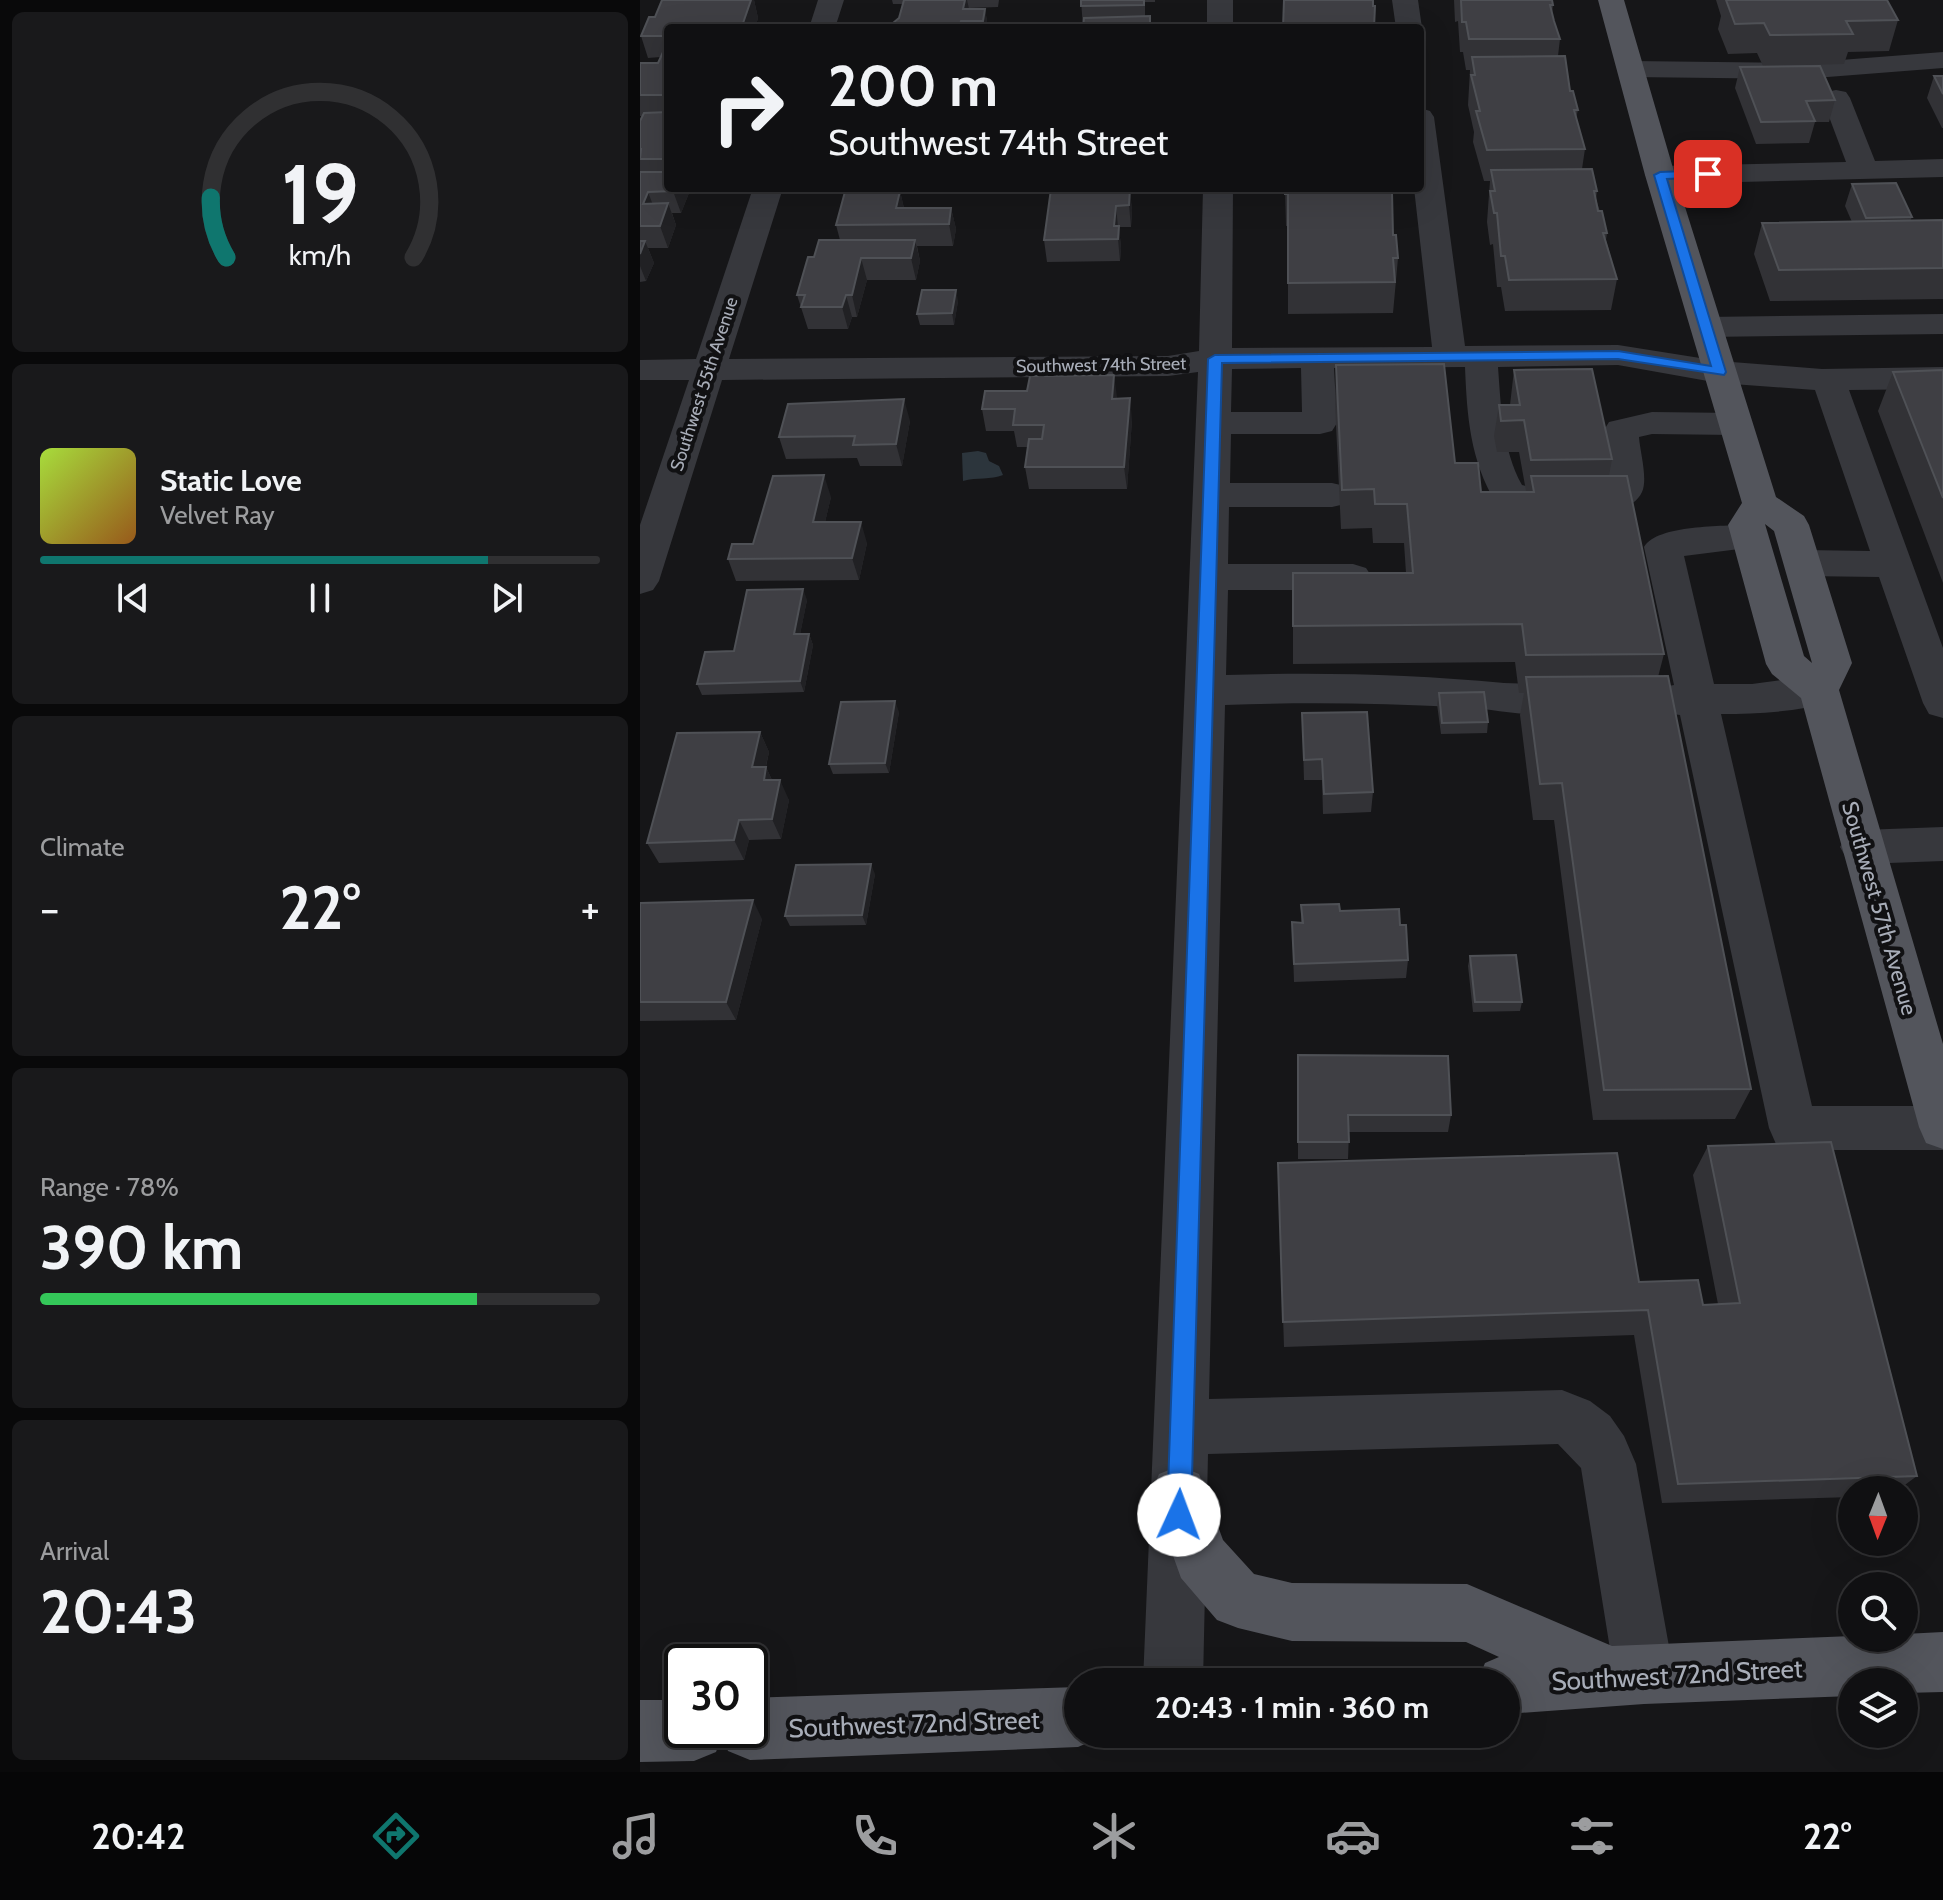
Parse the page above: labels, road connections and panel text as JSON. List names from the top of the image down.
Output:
{
  "streets": {
    "main road": ["Southwest 57th Avenue", "Southwest 72nd Street"],
    "street": ["Southwest 74th Street", "Southwest 55th Avenue"]
  },
  "crossings": [
    ["Southwest 74th Street", "Southwest 55th Avenue"]
  ],
  "north": "bottom",
  "page": {
    "turn": ["200 m", "Southwest 74th Street"],
    "song": ["Static Love", "Velvet Ray"],
    "tile": [
      "Climate",
      ["Range · 78%", "390 km"],
      ["Arrival", "20:43"]
    ],
    "heat": ["−", "22°", "+"],
    "limit": "30",
    "trip": "20:43 · 1 min · 360 m",
    "tabs": ["20:42", "22°"],
    "gauge": ["19", "km/h"]
  }
}
